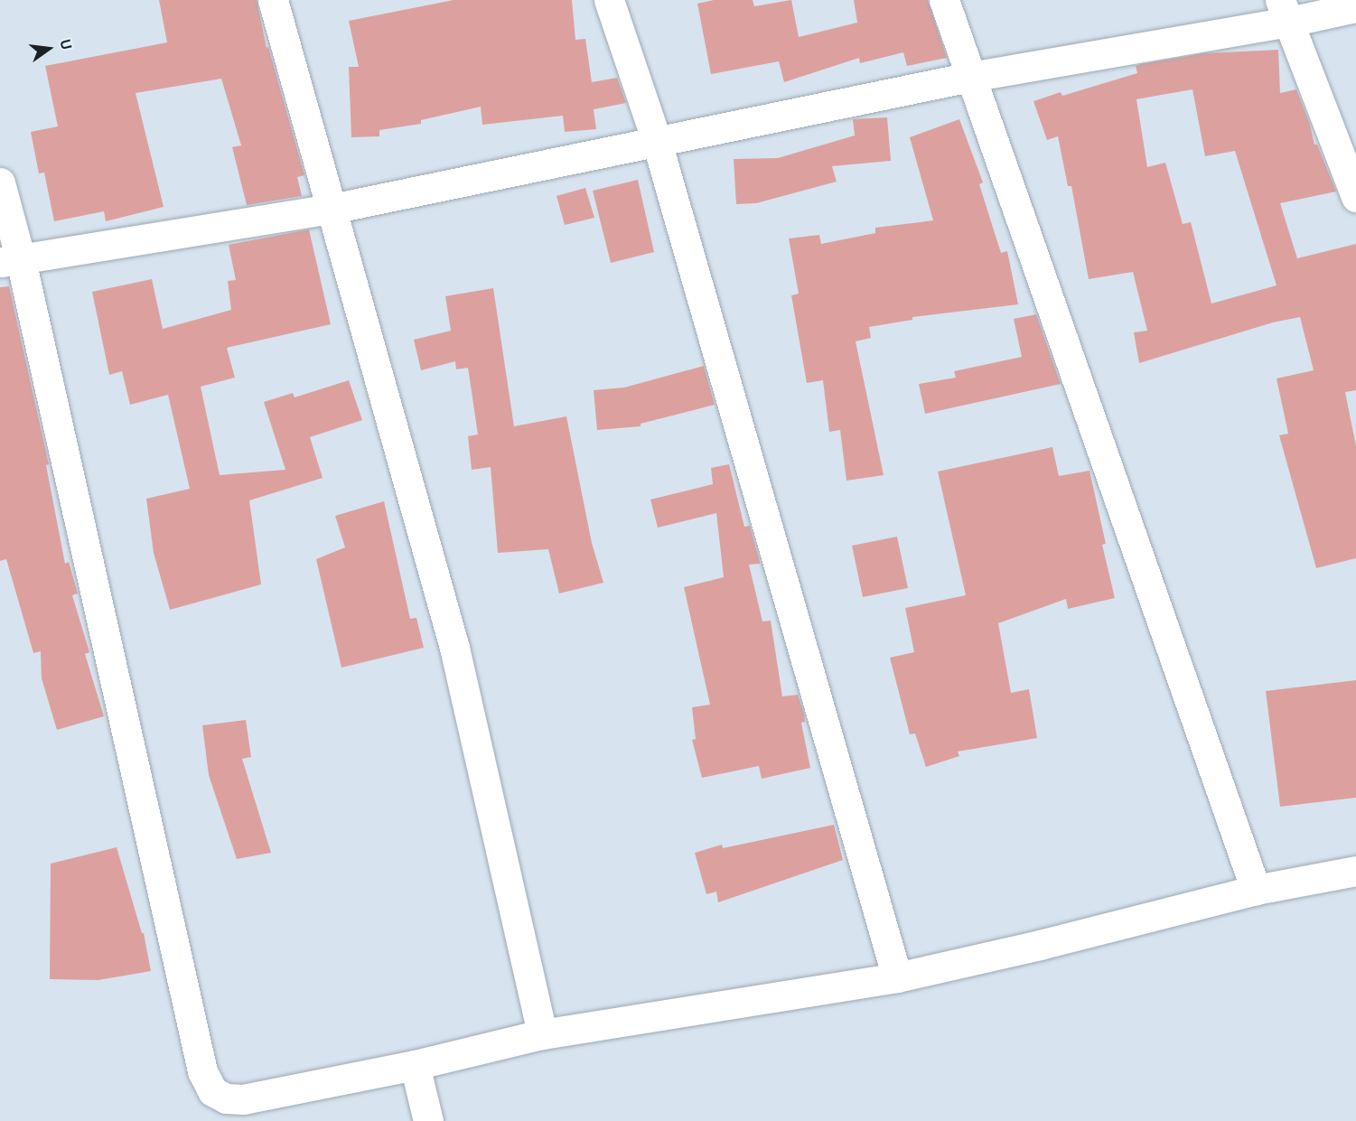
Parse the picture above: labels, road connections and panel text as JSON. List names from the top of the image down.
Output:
{
  "north": "right"
}
